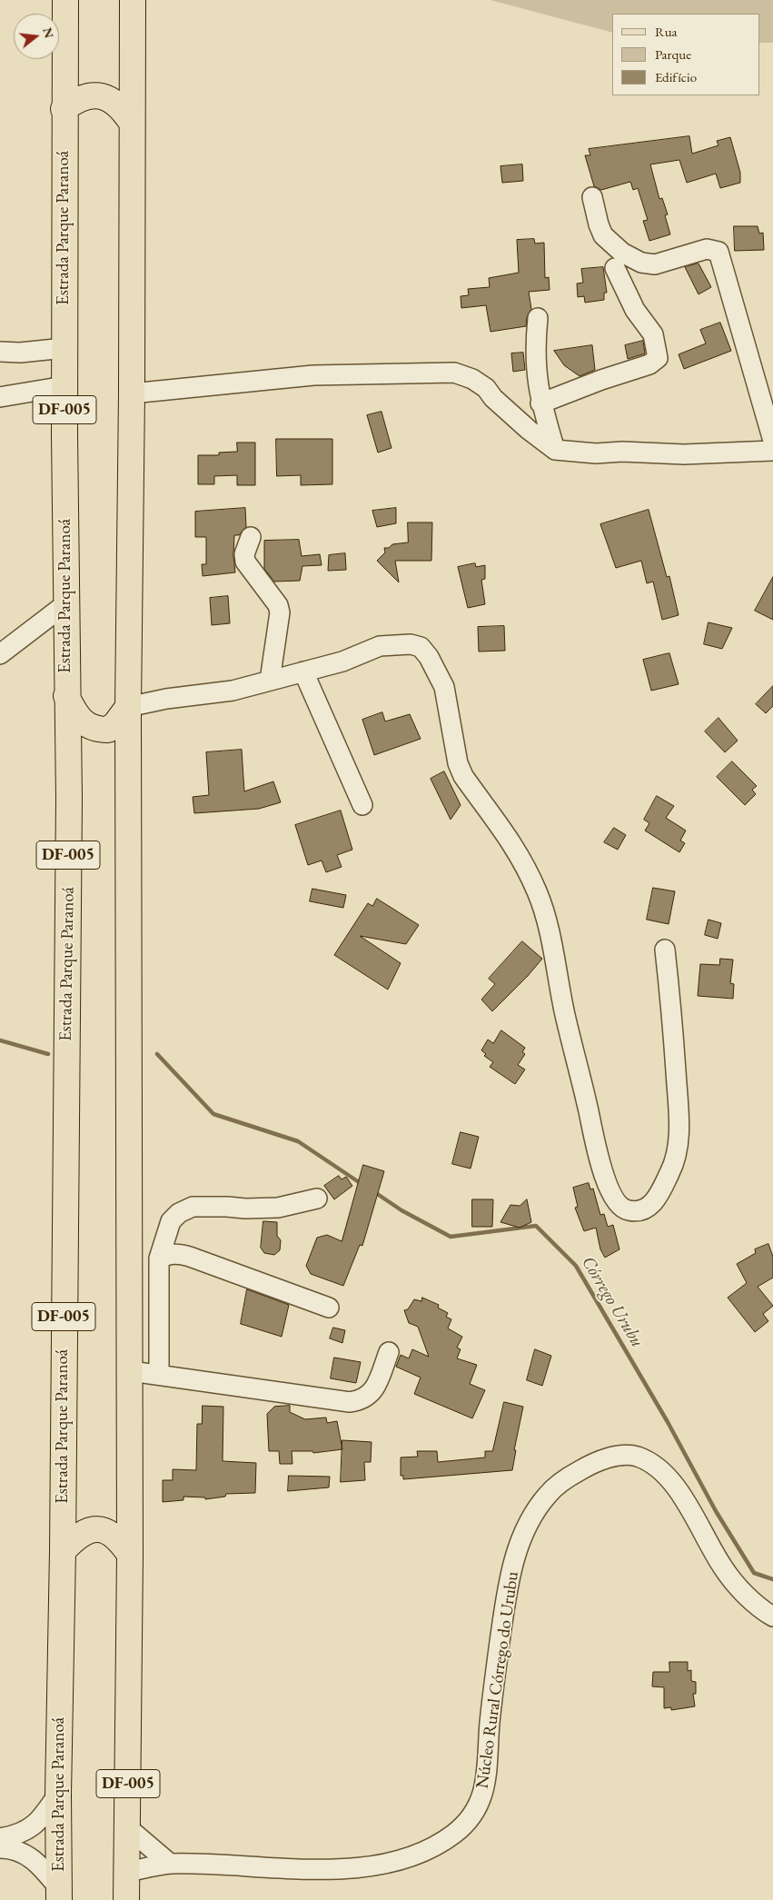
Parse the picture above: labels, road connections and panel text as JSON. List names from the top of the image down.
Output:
{
  "streets": {
    "main road": ["Estrada Parque Paranoá", "DF-005"],
    "street": ["Núcleo Rural Córrego do Urubu"]
  },
  "crossings": [
    ["DF-005", "Núcleo Rural Córrego do Urubu"]
  ],
  "water": ["Córrego Urubu"],
  "legend": ["Rua", "Parque", "Edifício"],
  "north": "right"
}
